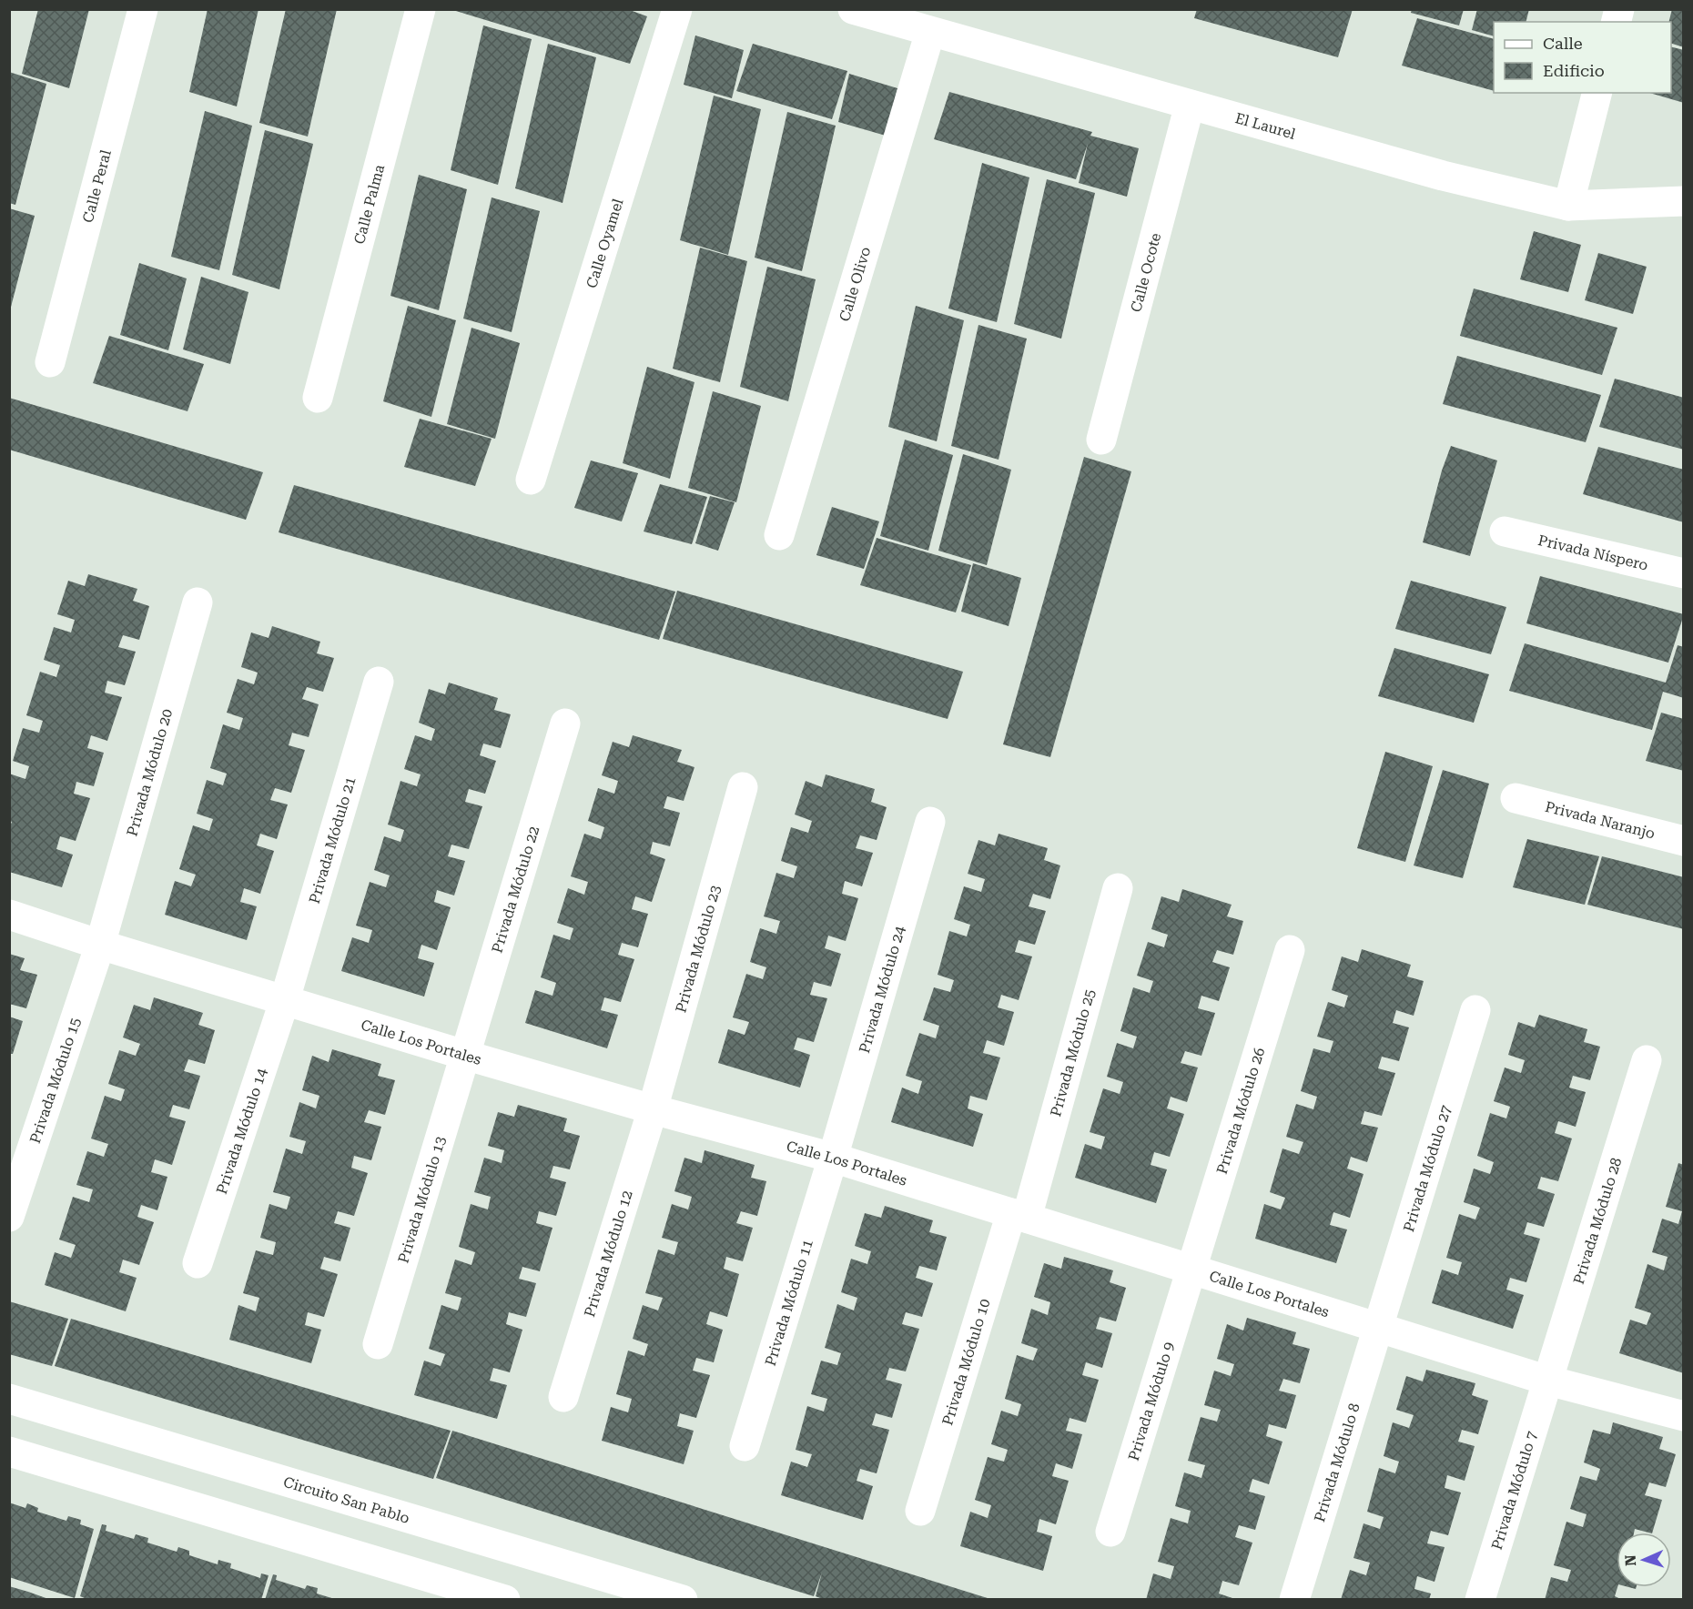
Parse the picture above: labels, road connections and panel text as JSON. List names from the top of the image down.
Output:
{
  "streets": {
    "street": [
      "El Laurel",
      "Calle Peral",
      "Calle Palma",
      "Calle Oyamel",
      "Calle Ocote",
      "Calle Olivo",
      "Privada Níspero",
      "Privada Módulo 20",
      "Privada Naranjo",
      "Privada Módulo 21",
      "Privada Módulo 22",
      "Privada Módulo 23",
      "Privada Módulo 24",
      "Calle Los Portales",
      "Privada Módulo 25",
      "Privada Módulo 15",
      "Privada Módulo 26",
      "Privada Módulo 14",
      "Privada Módulo 27",
      "Privada Módulo 13",
      "Privada Módulo 28",
      "Privada Módulo 12",
      "Privada Módulo 11",
      "Privada Módulo 10",
      "Privada Módulo 9",
      "Privada Módulo 8",
      "Privada Módulo 7",
      "Circuito San Pablo"
    ]
  },
  "crossings": [
    ["El Laurel", "Calle Ocote"],
    ["El Laurel", "Calle Olivo"],
    ["Privada Módulo 20", "Calle Los Portales"],
    ["Privada Módulo 20", "Privada Módulo 15"],
    ["Privada Módulo 21", "Calle Los Portales"],
    ["Privada Módulo 21", "Privada Módulo 14"],
    ["Privada Módulo 22", "Calle Los Portales"],
    ["Privada Módulo 22", "Privada Módulo 13"],
    ["Privada Módulo 23", "Calle Los Portales"],
    ["Privada Módulo 23", "Privada Módulo 12"],
    ["Privada Módulo 24", "Calle Los Portales"],
    ["Privada Módulo 24", "Privada Módulo 11"],
    ["Calle Los Portales", "Privada Módulo 25"],
    ["Calle Los Portales", "Privada Módulo 15"],
    ["Calle Los Portales", "Privada Módulo 26"],
    ["Calle Los Portales", "Privada Módulo 14"],
    ["Calle Los Portales", "Privada Módulo 27"],
    ["Calle Los Portales", "Privada Módulo 13"],
    ["Calle Los Portales", "Privada Módulo 28"],
    ["Calle Los Portales", "Privada Módulo 12"],
    ["Calle Los Portales", "Privada Módulo 11"],
    ["Calle Los Portales", "Privada Módulo 10"],
    ["Calle Los Portales", "Privada Módulo 9"],
    ["Calle Los Portales", "Privada Módulo 8"],
    ["Calle Los Portales", "Privada Módulo 7"],
    ["Privada Módulo 25", "Privada Módulo 10"],
    ["Privada Módulo 26", "Privada Módulo 9"],
    ["Privada Módulo 27", "Privada Módulo 8"],
    ["Privada Módulo 28", "Privada Módulo 7"]
  ],
  "legend": ["Calle", "Edificio"],
  "north": "left"
}
